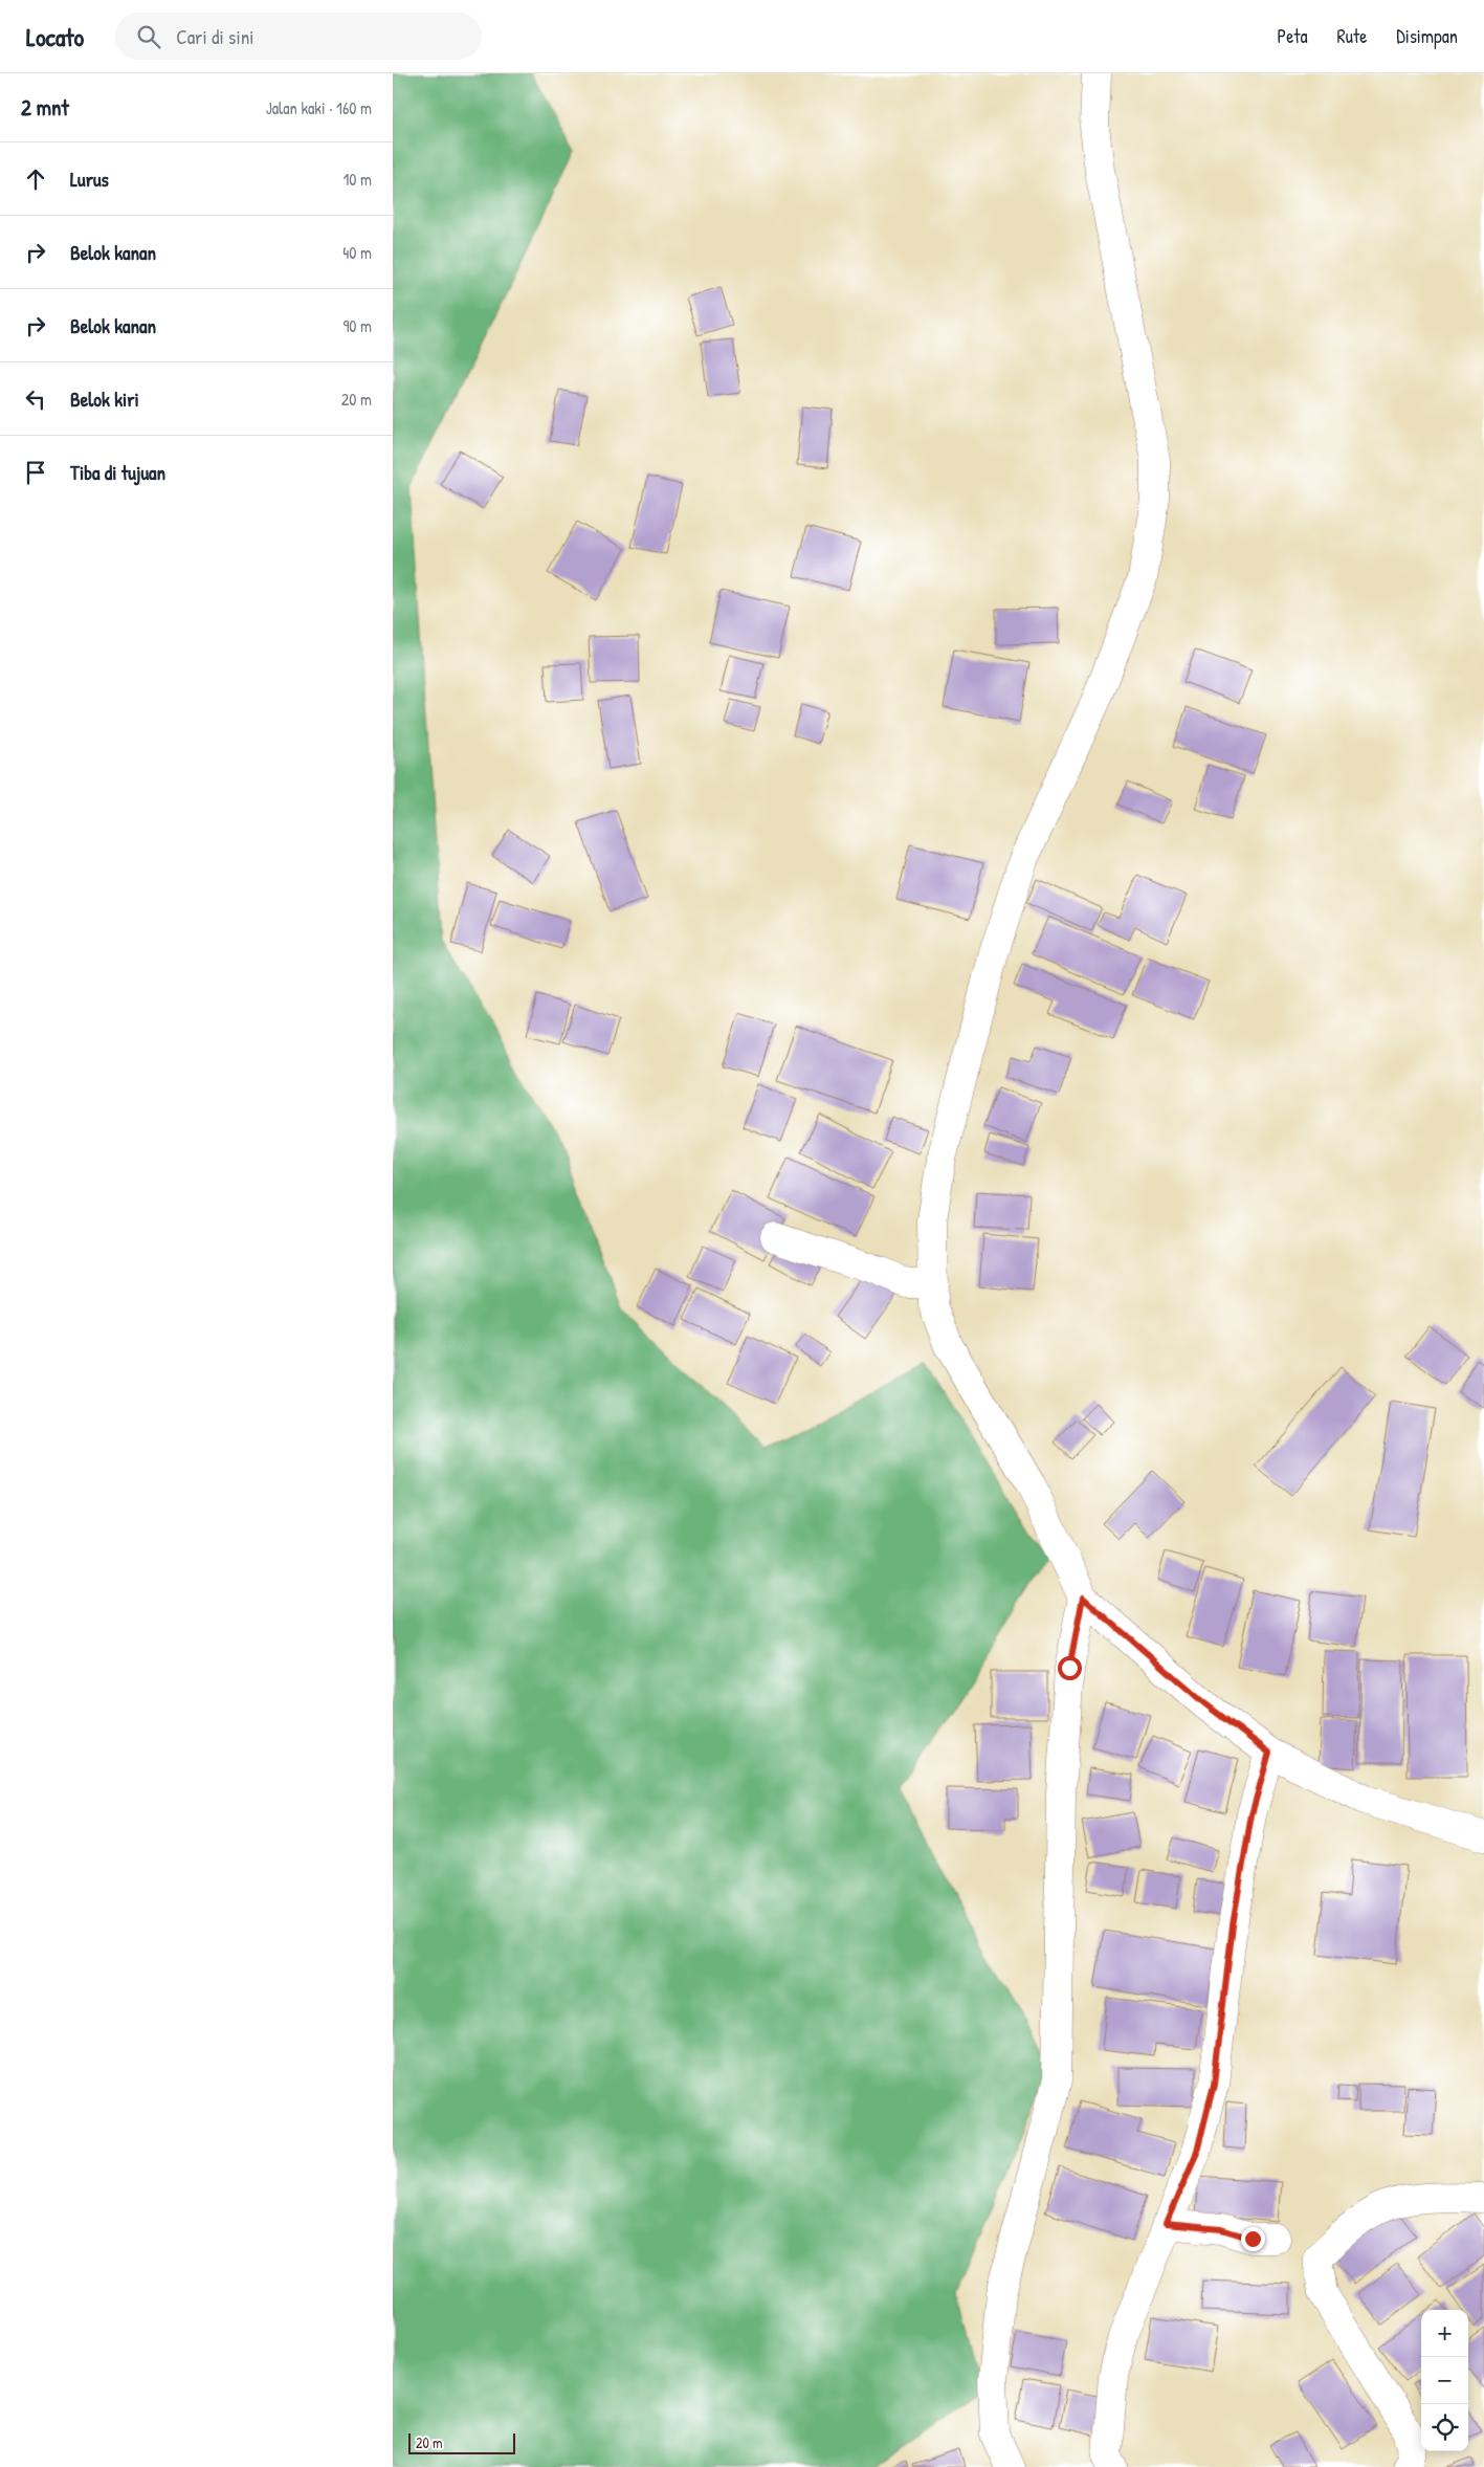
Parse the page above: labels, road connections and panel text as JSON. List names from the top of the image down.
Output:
{
  "scale_bar": "20 m",
  "page": {
    "header": "Locato",
    "search": "Cari di sini",
    "nav": ["Peta", "Rute", "Disimpan"],
    "heading": ["2 mnt", "Jalan kaki · 160 m"],
    "list": [
      ["Lurus", "10 m"],
      ["Belok kanan", "40 m"],
      ["Belok kanan", "90 m"],
      ["Belok kiri", "20 m"],
      "Tiba di tujuan"
    ],
    "map_buttons": ["+", "−"],
    "scale": "20 m"
  }
}
